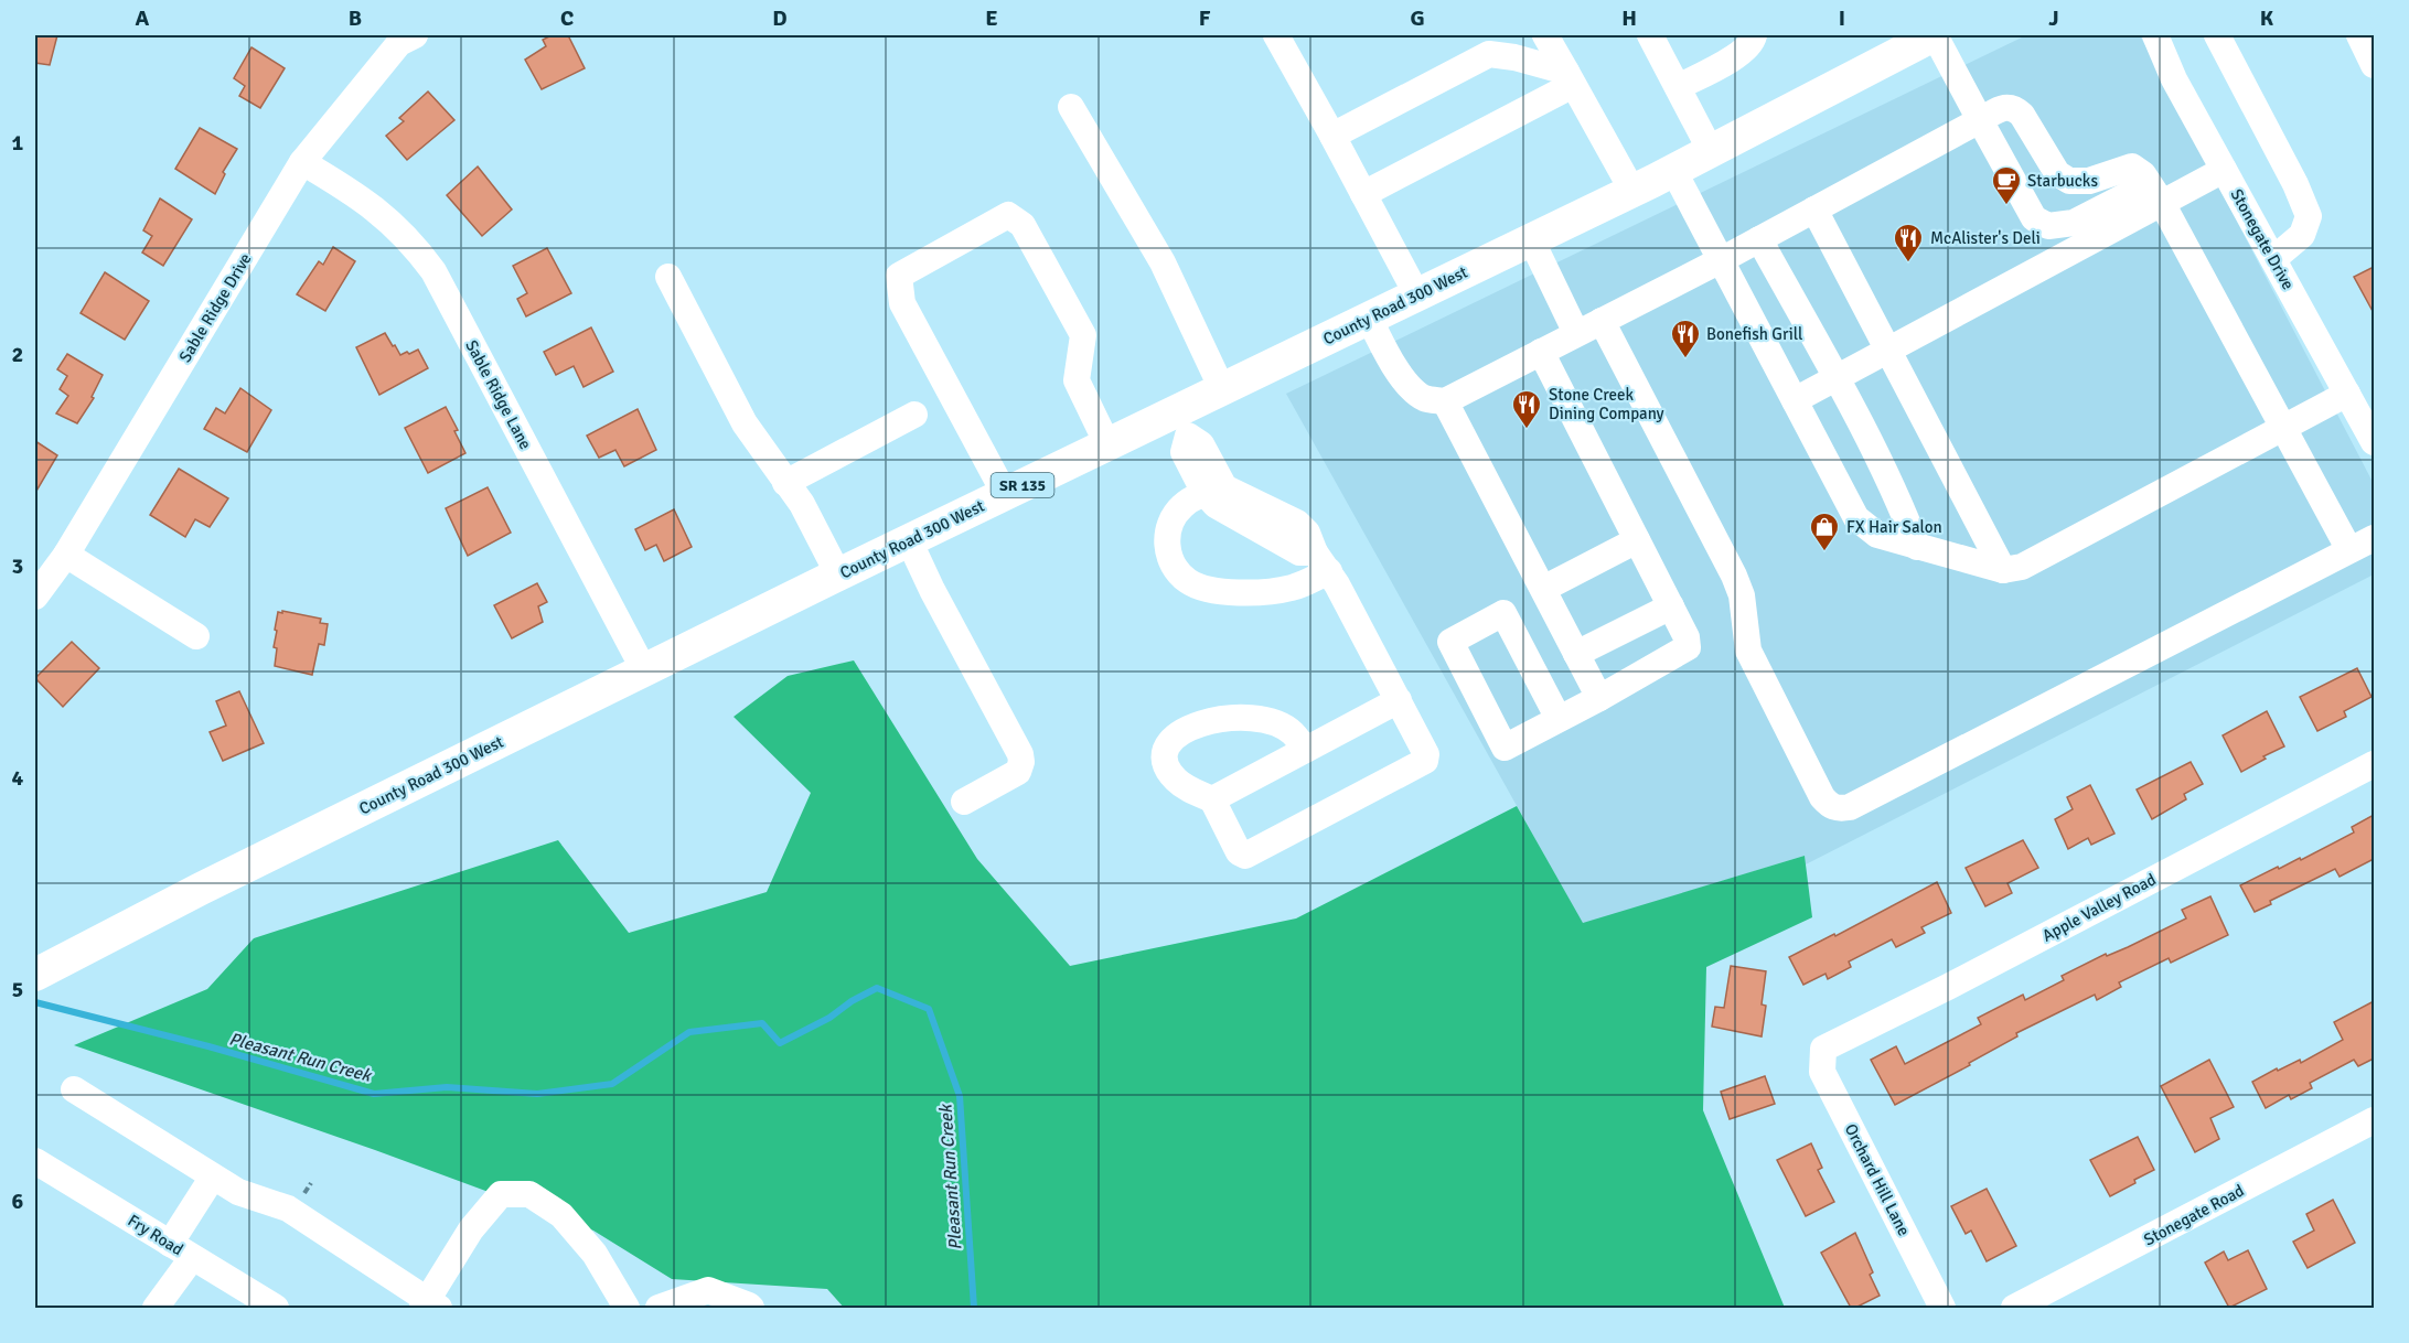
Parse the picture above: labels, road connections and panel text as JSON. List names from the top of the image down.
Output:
{
  "streets": {
    "main road": ["County Road 300 West", "SR 135"],
    "street": [
      "Stonegate Drive",
      "Sable Ridge Drive",
      "Sable Ridge Lane",
      "Apple Valley Road",
      "Orchard Hill Lane",
      "Stonegate Road",
      "Fry Road"
    ]
  },
  "crossings": [
    ["County Road 300 West", "Sable Ridge Lane"],
    ["Sable Ridge Drive", "Sable Ridge Lane"],
    ["Apple Valley Road", "Orchard Hill Lane"]
  ],
  "water": ["Pleasant Run Creek"],
  "places": {
    "cafe": ["Starbucks"],
    "restaurant": ["McAlister's Deli", "Bonefish Grill", "Stone Creek Dining Company"],
    "shop": ["FX Hair Salon"]
  },
  "grid": {
    "columns": [
      "A",
      "B",
      "C",
      "D",
      "E",
      "F",
      "G",
      "H",
      "I",
      "J",
      "K"
    ],
    "rows": [
      "1",
      "2",
      "3",
      "4",
      "5",
      "6"
    ]
  }
}
